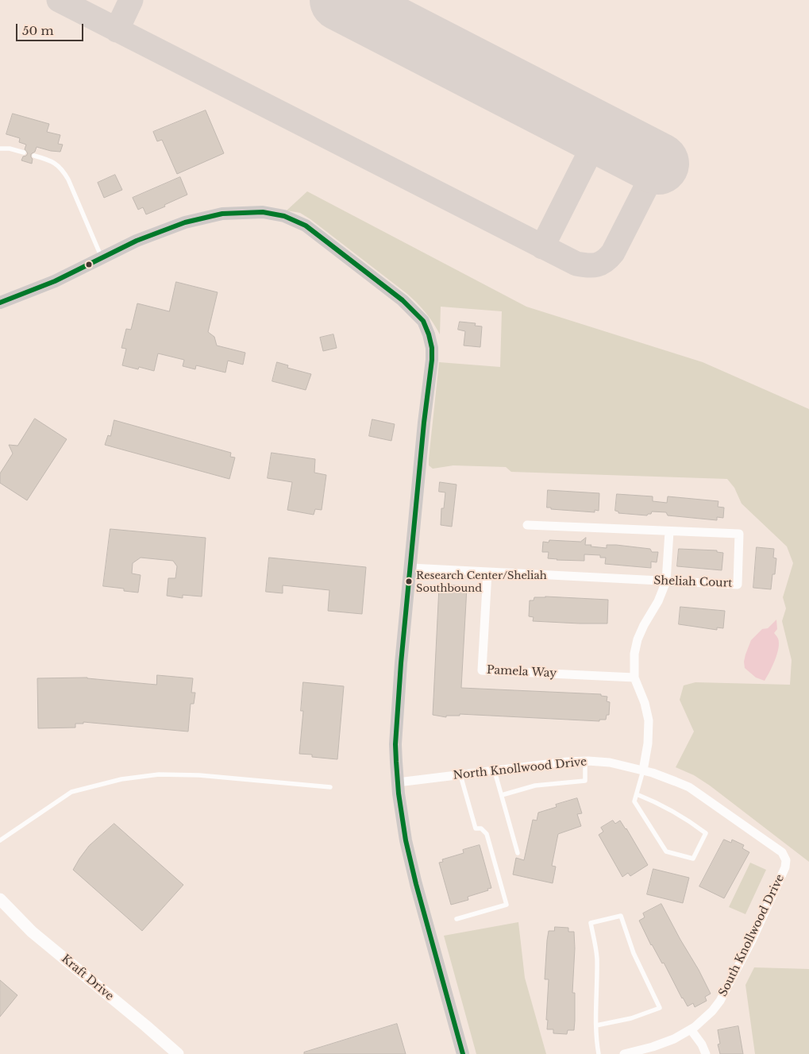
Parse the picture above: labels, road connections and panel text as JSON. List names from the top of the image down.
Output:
{
  "streets": {
    "street": [
      "Sheliah Court",
      "Pamela Way",
      "North Knollwood Drive",
      "South Knollwood Drive",
      "Kraft Drive"
    ]
  },
  "crossings": [
    ["Sheliah Court", "Pamela Way"],
    ["North Knollwood Drive", "South Knollwood Drive"]
  ],
  "places": ["Research Center/Sheliah Southbound"],
  "scale_bar": "50 m"
}
